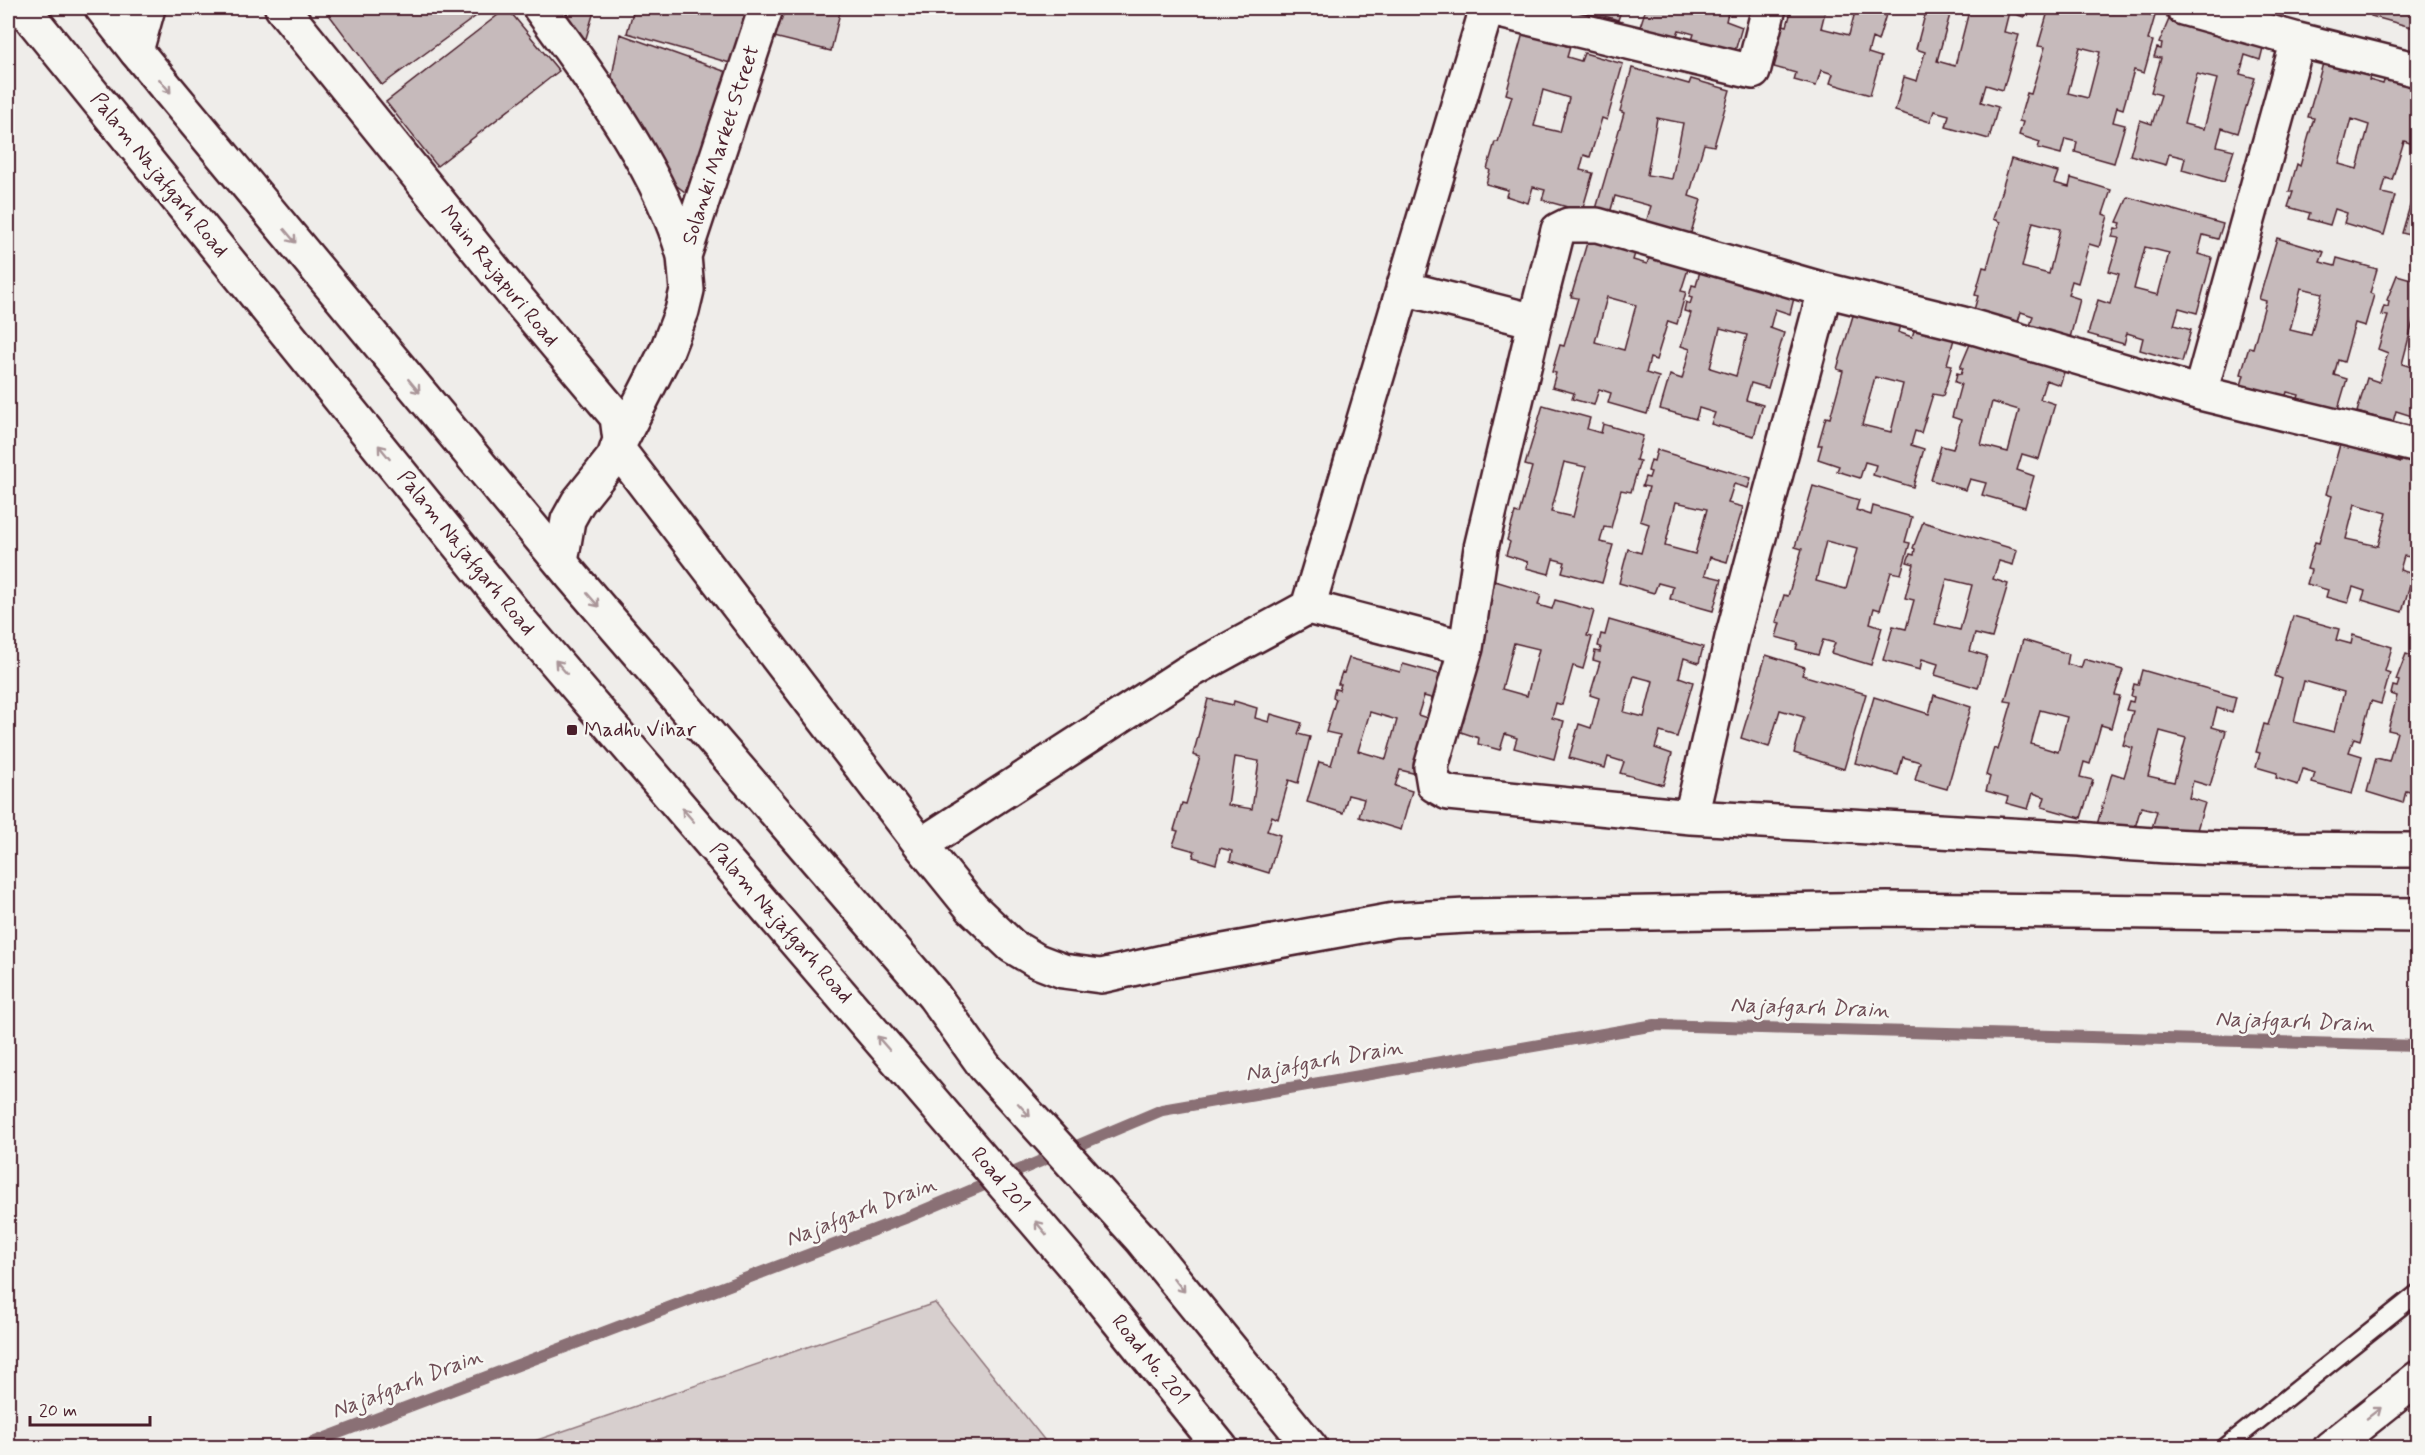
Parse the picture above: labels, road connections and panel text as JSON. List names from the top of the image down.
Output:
{
  "streets": {
    "street": [
      "Solanki Market Street",
      "Palam Najafgarh Road",
      "Main Rajapuri Road",
      "Road 201",
      "Road No. 201"
    ]
  },
  "crossings": [
    ["Solanki Market Street", "Main Rajapuri Road"],
    ["Palam Najafgarh Road", "Road 201"],
    ["Road 201", "Road No. 201"]
  ],
  "water": ["Najafgarh Drain"],
  "places": {
    "transit": ["Madhu Vihar"]
  },
  "scale_bar": "20 m"
}
